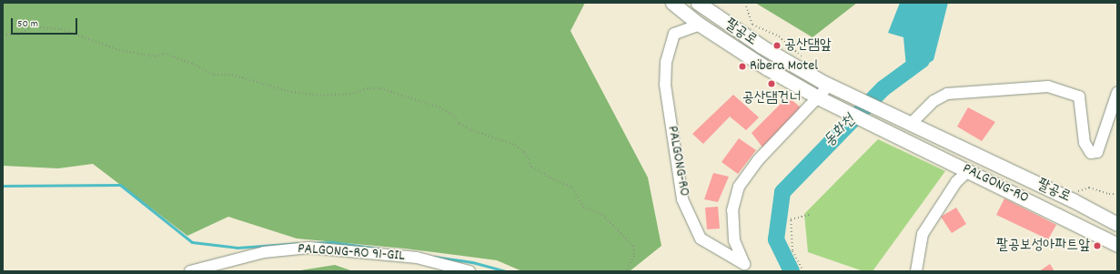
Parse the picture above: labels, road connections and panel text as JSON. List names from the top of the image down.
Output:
{
  "streets": {
    "main road": ["팔공로", "PALGONG-RO"],
    "street": ["PALGONG-RO 91-GIL"]
  },
  "water": ["동화천"],
  "places": [
    "공산댐앞",
    "Ribera Motel",
    "공산댐건너",
    "팔공보성아파트앞"
  ],
  "scale_bar": "50 m"
}
